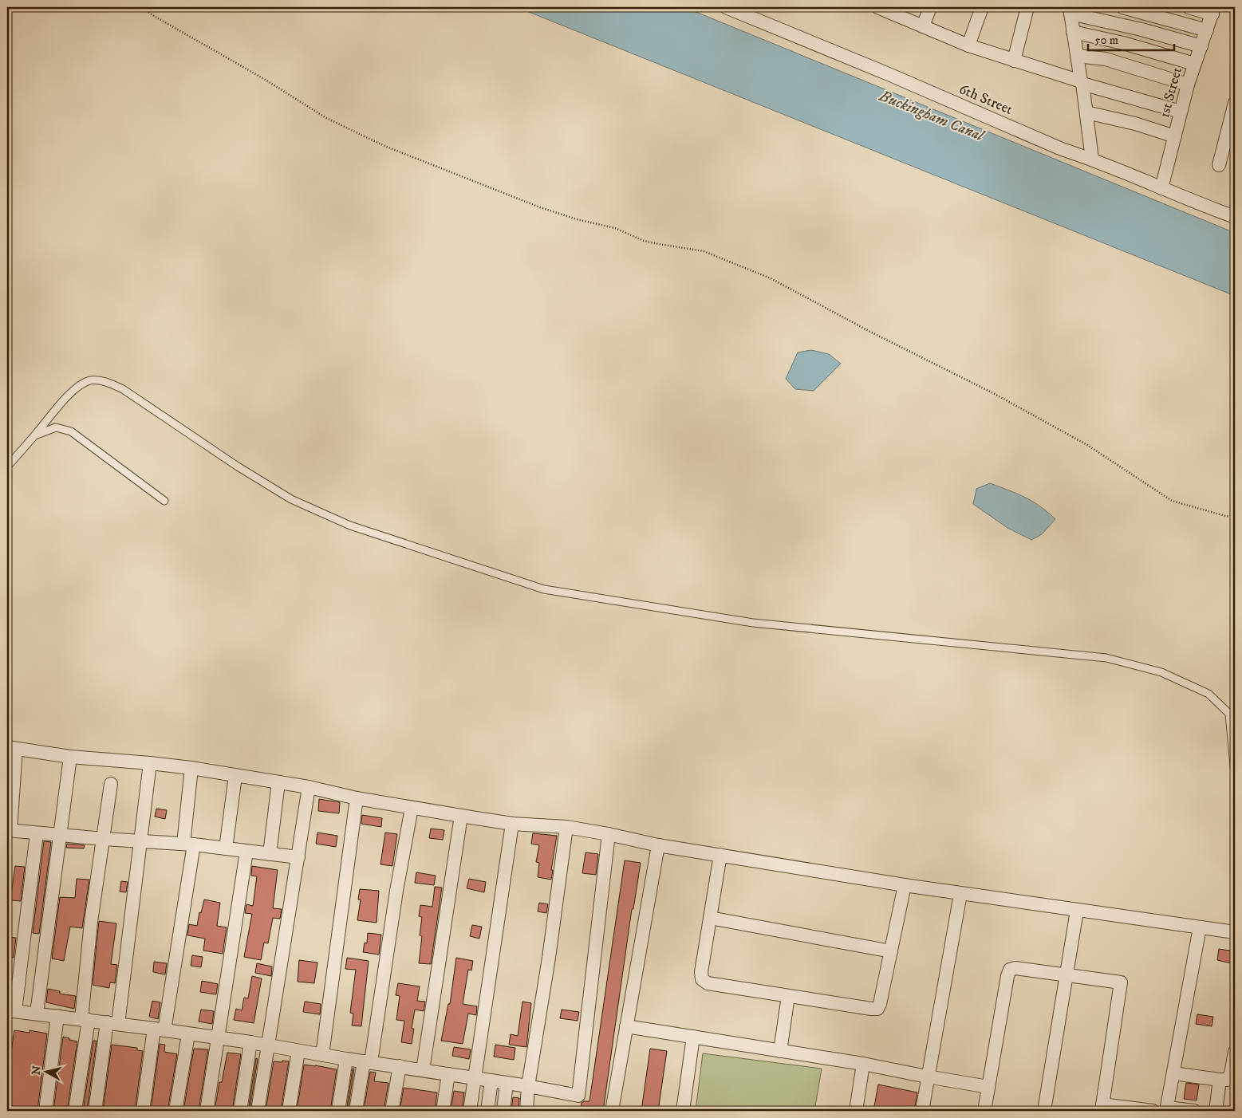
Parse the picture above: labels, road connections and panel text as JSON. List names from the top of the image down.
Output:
{
  "streets": {
    "street": ["1st Street", "6th Street"]
  },
  "crossings": [
    ["1st Street", "6th Street"]
  ],
  "water": ["Buckingham Canal"],
  "scale_bar": "50 m",
  "north": "left"
}
